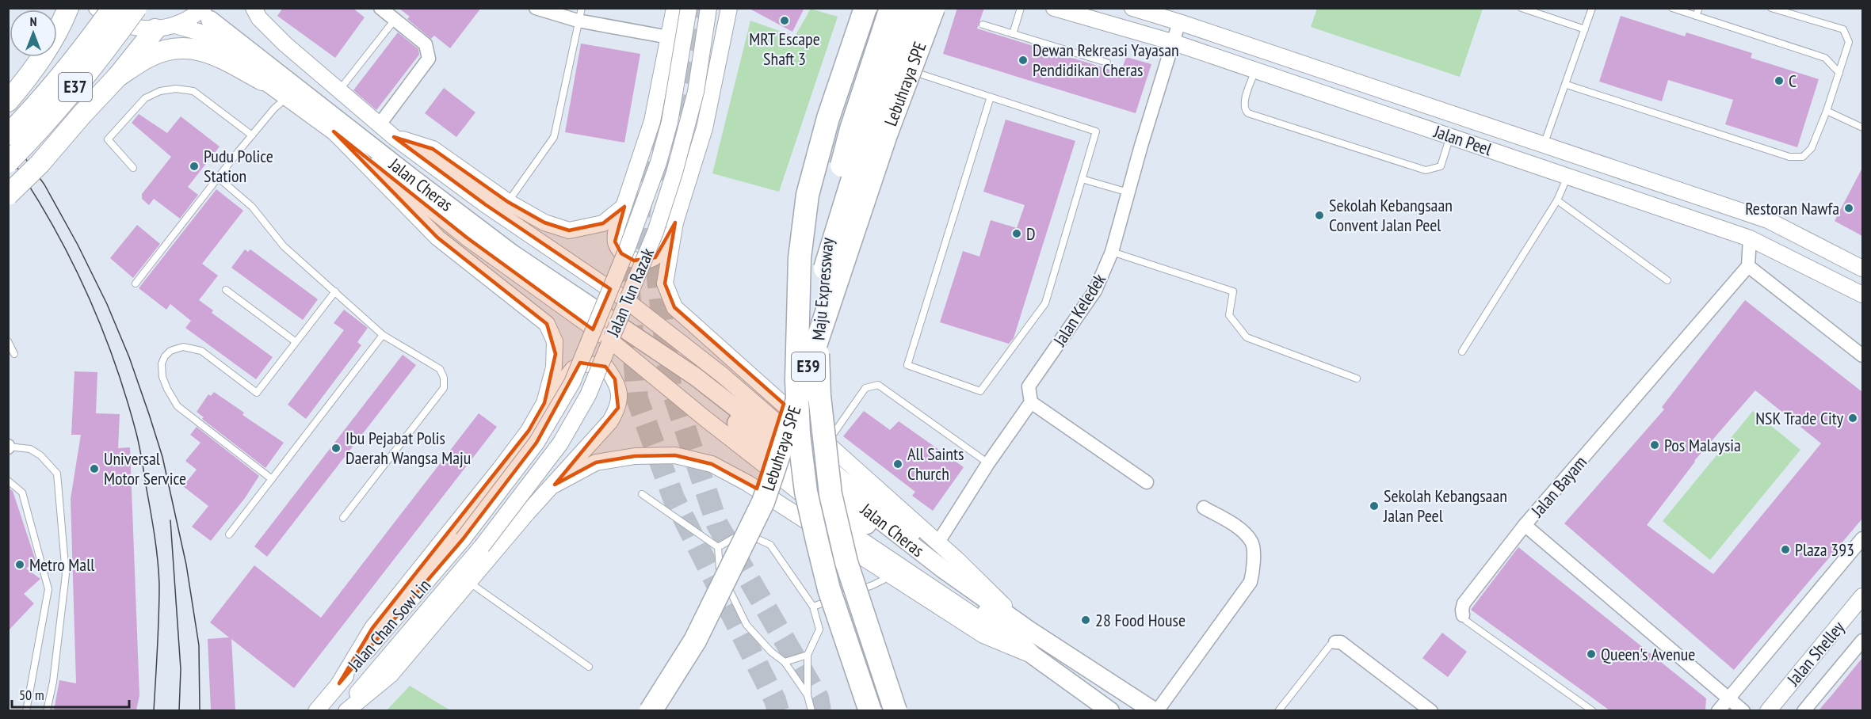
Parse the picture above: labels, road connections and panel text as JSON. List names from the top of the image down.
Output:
{
  "streets": {
    "highway": ["Lebuhraya SPE", "Maju Expressway", "E39"],
    "main road": ["E37", "Jalan Cheras"],
    "street": [
      "Jalan Peel",
      "Jalan Tun Razak",
      "Jalan Keledek",
      "Jalan Bayam",
      "Jalan Chan Sow Lin",
      "Jalan Shelley"
    ]
  },
  "crossings": [
    ["Jalan Peel", "Jalan Keledek"],
    ["Jalan Tun Razak", "Jalan Chan Sow Lin"]
  ],
  "places": [
    "MRT Escape Shaft 3",
    "Dewan Rekreasi Yayasan Pendidikan Cheras",
    "C",
    "Pudu Police Station",
    "Restoran Nawfa",
    "Sekolah Kebangsaan Convent Jalan Peel",
    "D",
    "NSK Trade City",
    "Pos Malaysia",
    "Ibu Pejabat Polis Daerah Wangsa Maju",
    "All Saints Church",
    "Universal Motor Service",
    "Sekolah Kebangsaan Jalan Peel",
    "Plaza 393",
    "Metro Mall",
    "28 Food House",
    "Queen's Avenue"
  ],
  "scale_bar": "50 m",
  "north": "top"
}
